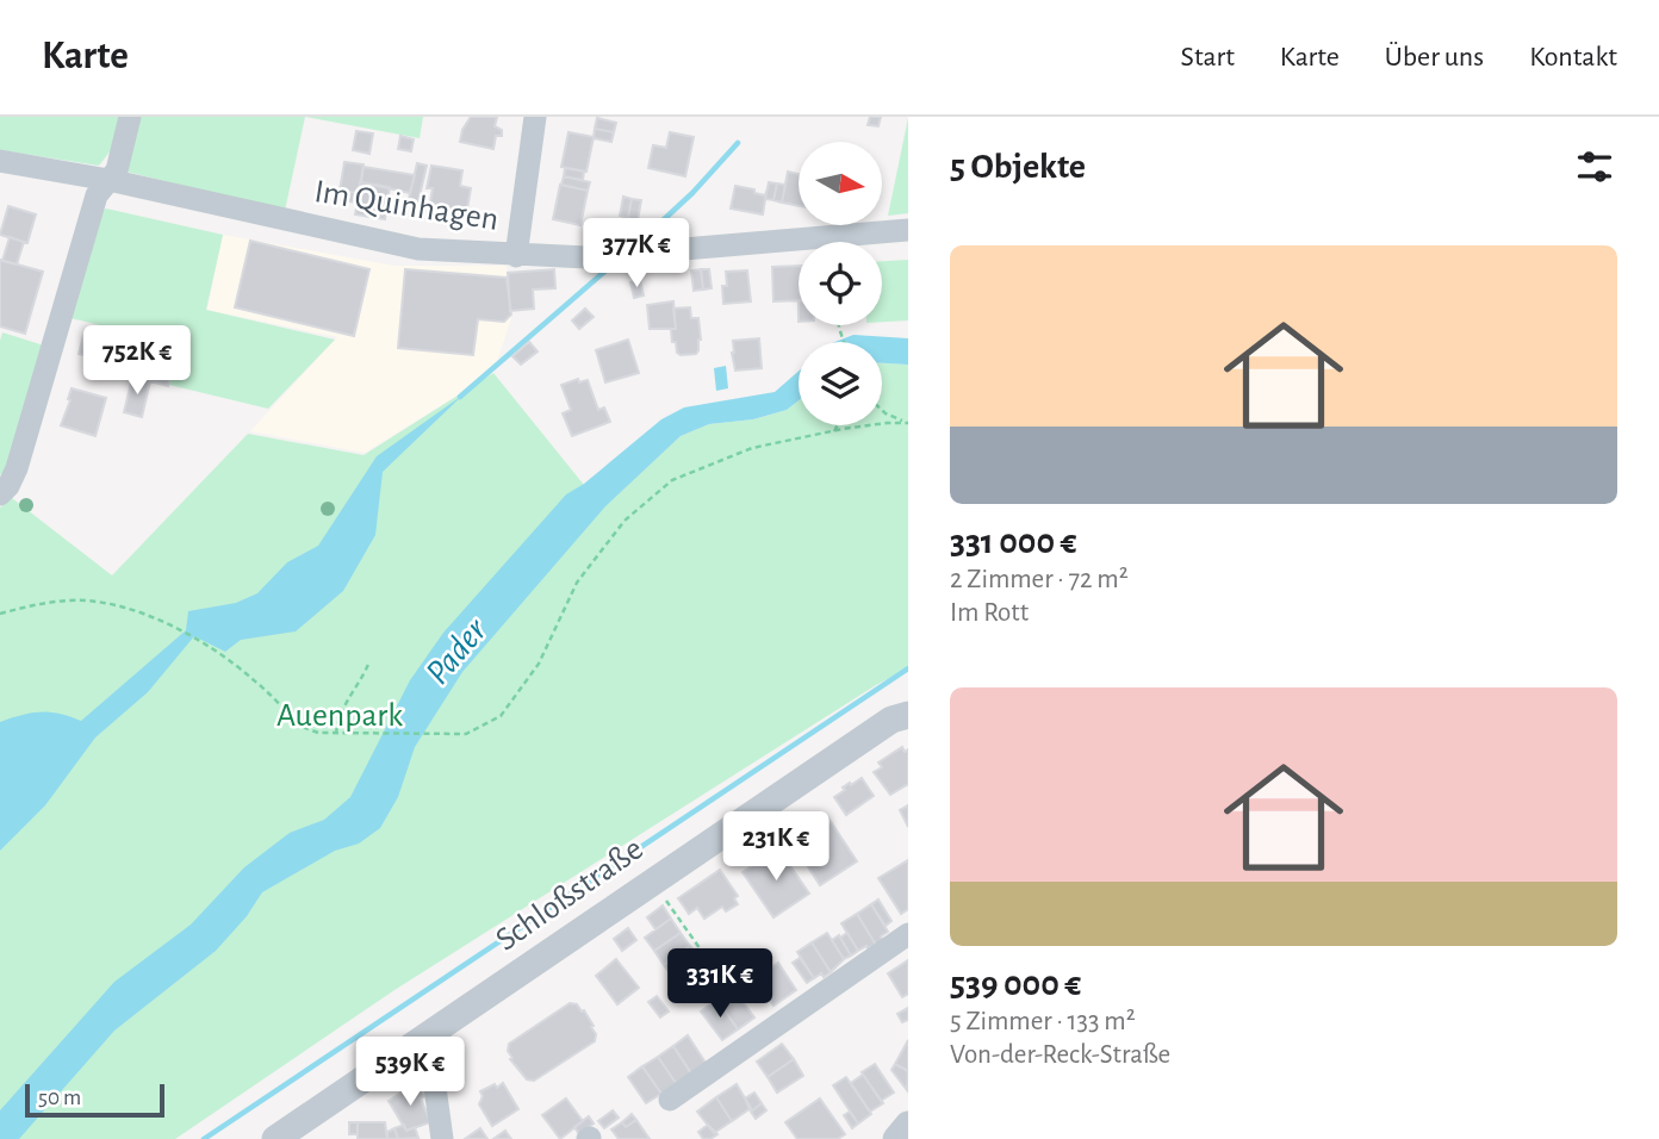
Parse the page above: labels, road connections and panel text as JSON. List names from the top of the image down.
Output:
{
  "streets": {
    "street": ["Im Quinhagen", "Schloßstraße"]
  },
  "water": ["Pader"],
  "parks": ["Auenpark"],
  "scale_bar": "50 m",
  "north": "right",
  "page": {
    "header": "Karte",
    "nav": [
      "Start",
      "Karte",
      "Über uns",
      "Kontakt"
    ],
    "heading": "5 Objekte",
    "list": [
      {
        "name": "331 000 €",
        "note": "2 Zimmer · 72 m² · Im Rott"
      },
      {
        "name": "539 000 €",
        "note": "5 Zimmer · 133 m² · Von-der-Reck-Straße"
      }
    ],
    "price": [
      "377K €",
      "752K €",
      "231K €",
      "331K €",
      "539K €"
    ],
    "scale": "50 m"
  }
}
